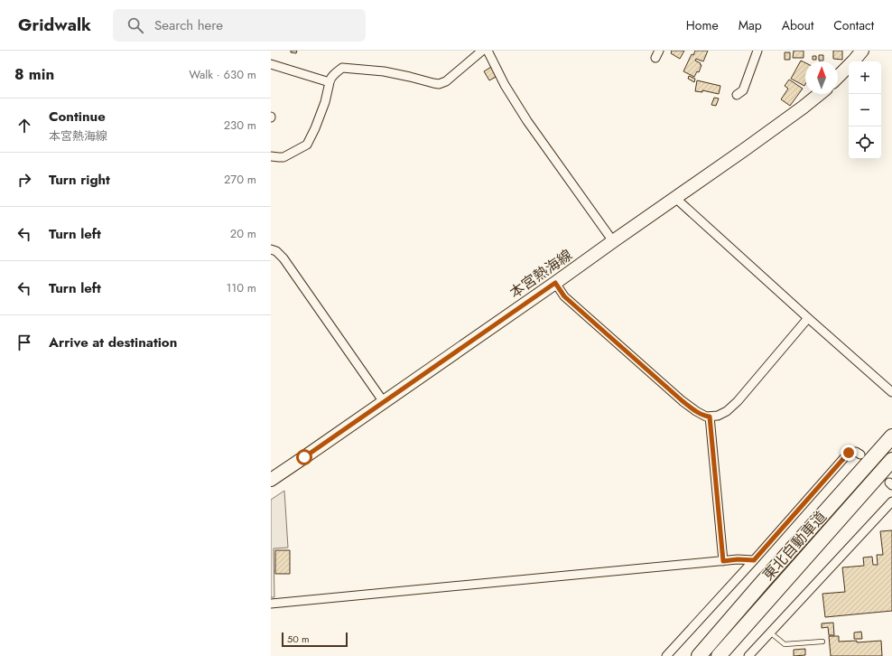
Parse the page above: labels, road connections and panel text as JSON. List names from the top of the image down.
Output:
{
  "streets": {
    "highway": ["東北自動車道"],
    "main road": ["本宮熱海線"]
  },
  "scale_bar": "50 m",
  "north": "top",
  "page": {
    "header": "Gridwalk",
    "search": "Search here",
    "nav": [
      "Home",
      "Map",
      "About",
      "Contact"
    ],
    "heading": ["8 min", "Walk · 630 m"],
    "map_buttons": ["+", "−"],
    "list": [
      ["Continue", "本宮熱海線", "230 m"],
      ["Turn right", "270 m"],
      ["Turn left", "20 m"],
      ["Turn left", "110 m"],
      "Arrive at destination"
    ],
    "scale": "50 m"
  }
}
